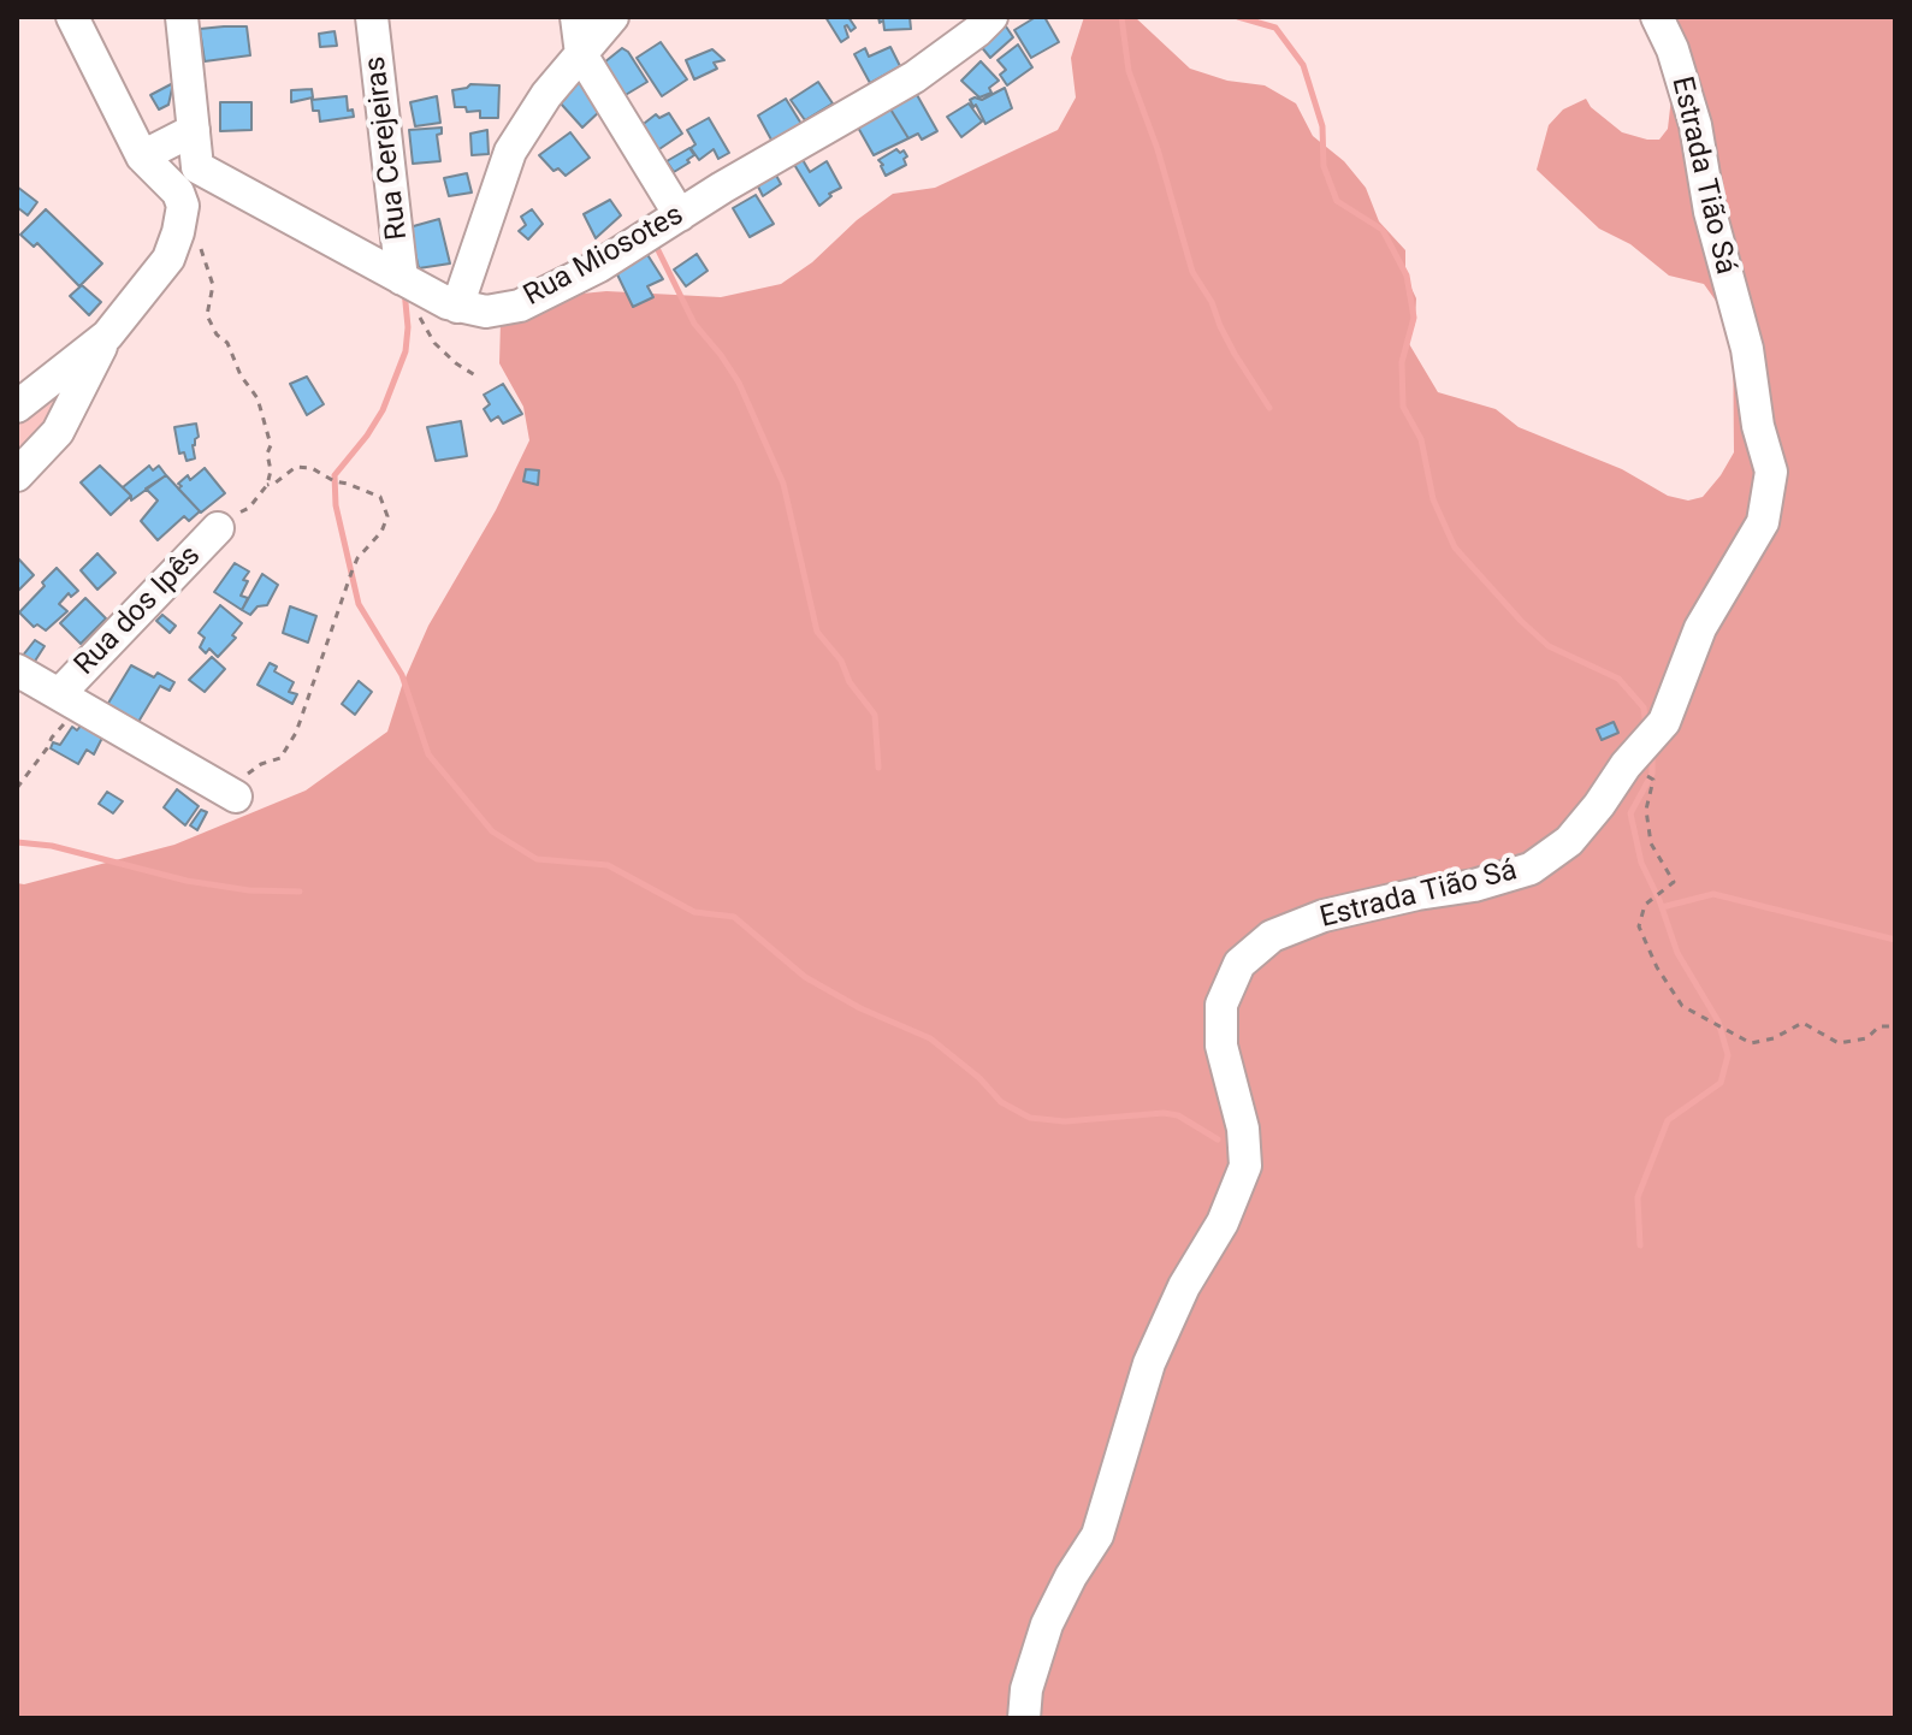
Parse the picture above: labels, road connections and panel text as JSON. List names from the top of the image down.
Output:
{
  "streets": {
    "street": [
      "Rua Cerejeiras",
      "Estrada Tião Sá",
      "Rua Miosotes",
      "Rua dos Ipês"
    ]
  },
  "crossings": [
    ["Rua Cerejeiras", "Rua Miosotes"]
  ]
}
